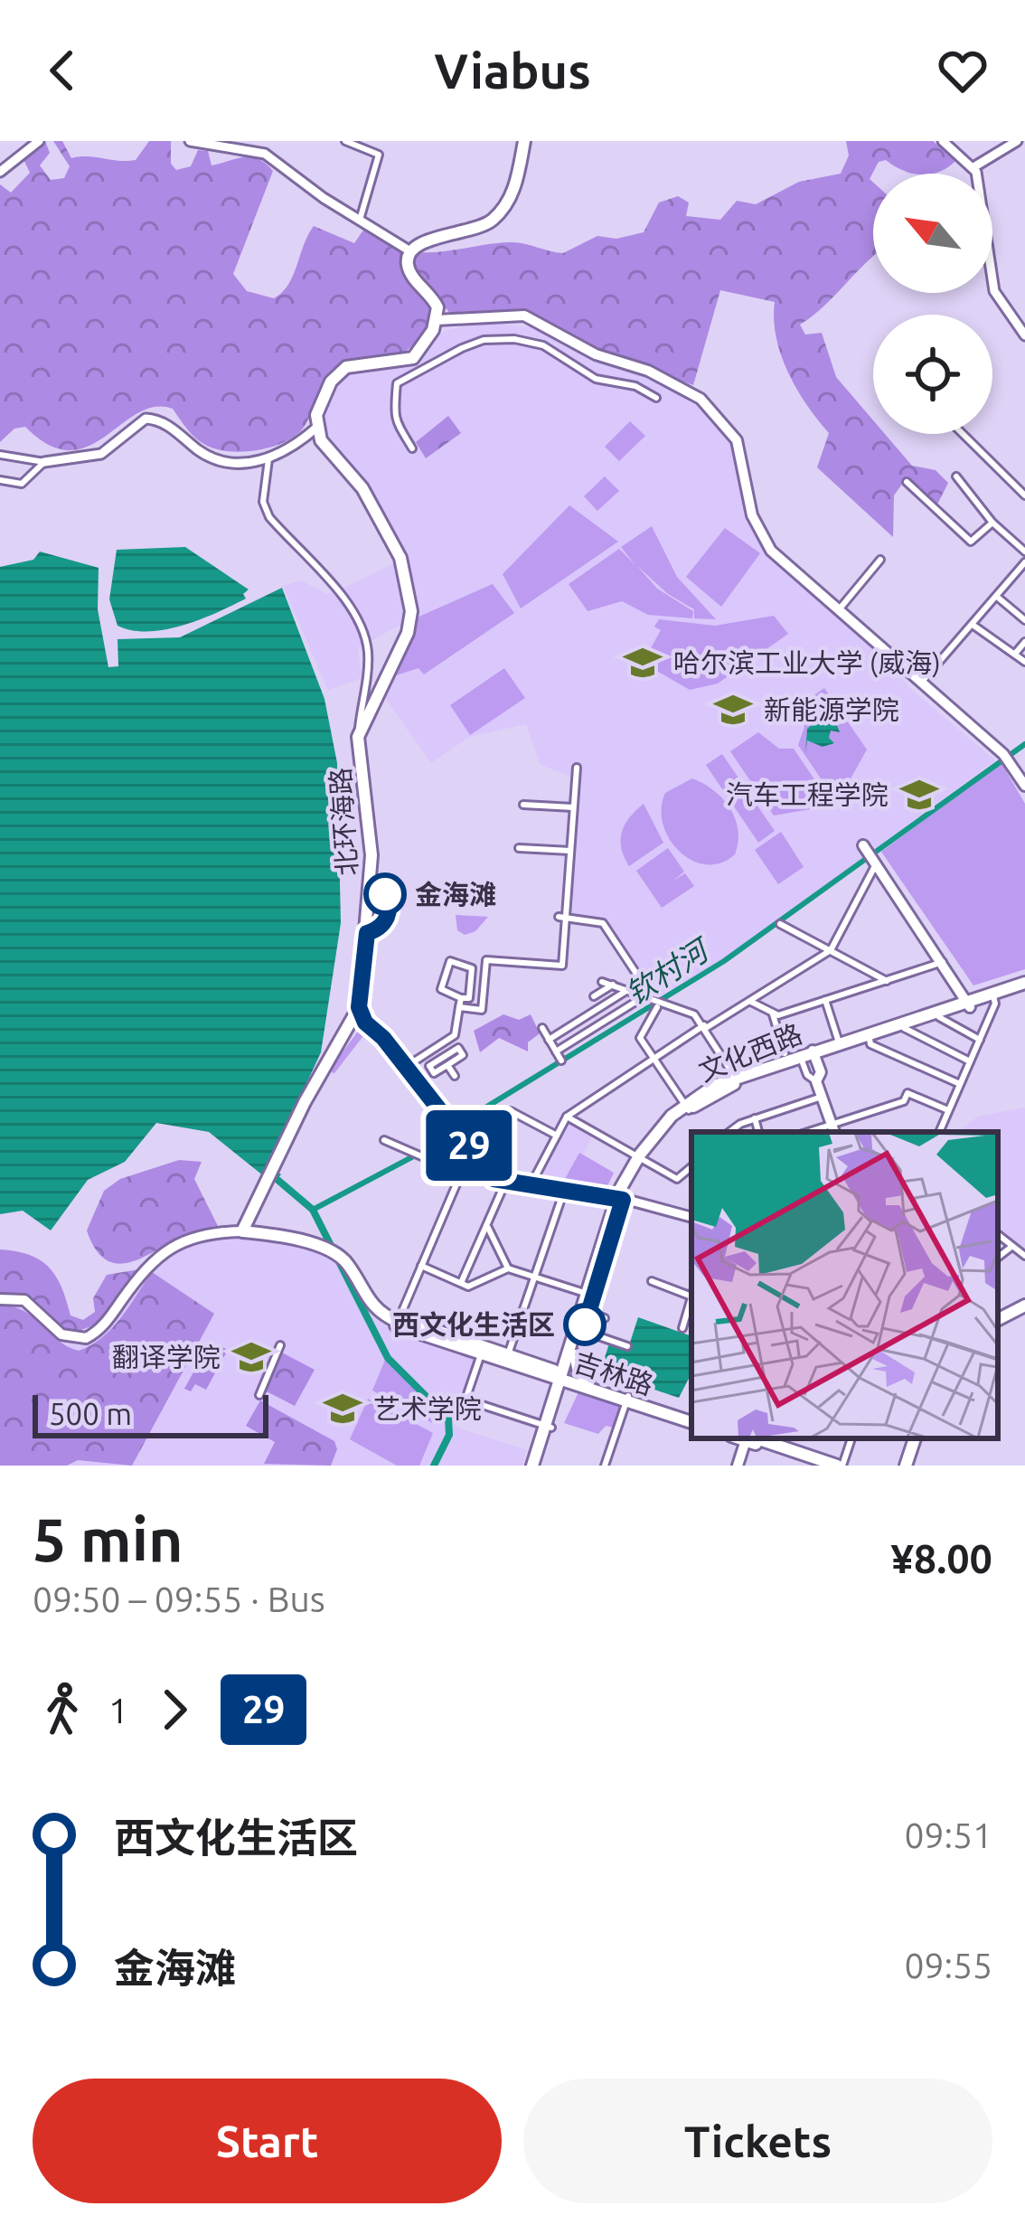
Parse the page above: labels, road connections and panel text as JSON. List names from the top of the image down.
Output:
{
  "streets": {
    "main road": ["北环海路", "文化西路", "吉林路"]
  },
  "crossings": [
    ["北环海路", "吉林路"],
    ["文化西路", "吉林路"]
  ],
  "water": ["钦村河"],
  "places": {
    "school or university": [
      "哈尔滨工业大学 (威海)",
      "新能源学院",
      "汽车工程学院",
      "翻译学院",
      "艺术学院"
    ],
    "other": ["金海滩", "西文化生活区"]
  },
  "lines": ["bus line 29"],
  "scale_bar": "500 m",
  "north": "top left",
  "page": {
    "header": "Viabus",
    "on_map": "29",
    "scale": "500 m",
    "heading": ["5 min", "09:50 – 09:55 · Bus", "¥8.00"],
    "legs": ["1", "29"],
    "list": [
      {
        "name": "西文化生活区",
        "value": "09:51"
      },
      {
        "name": "金海滩",
        "value": "09:55"
      }
    ],
    "buttons": ["Start", "Tickets"]
  }
}
